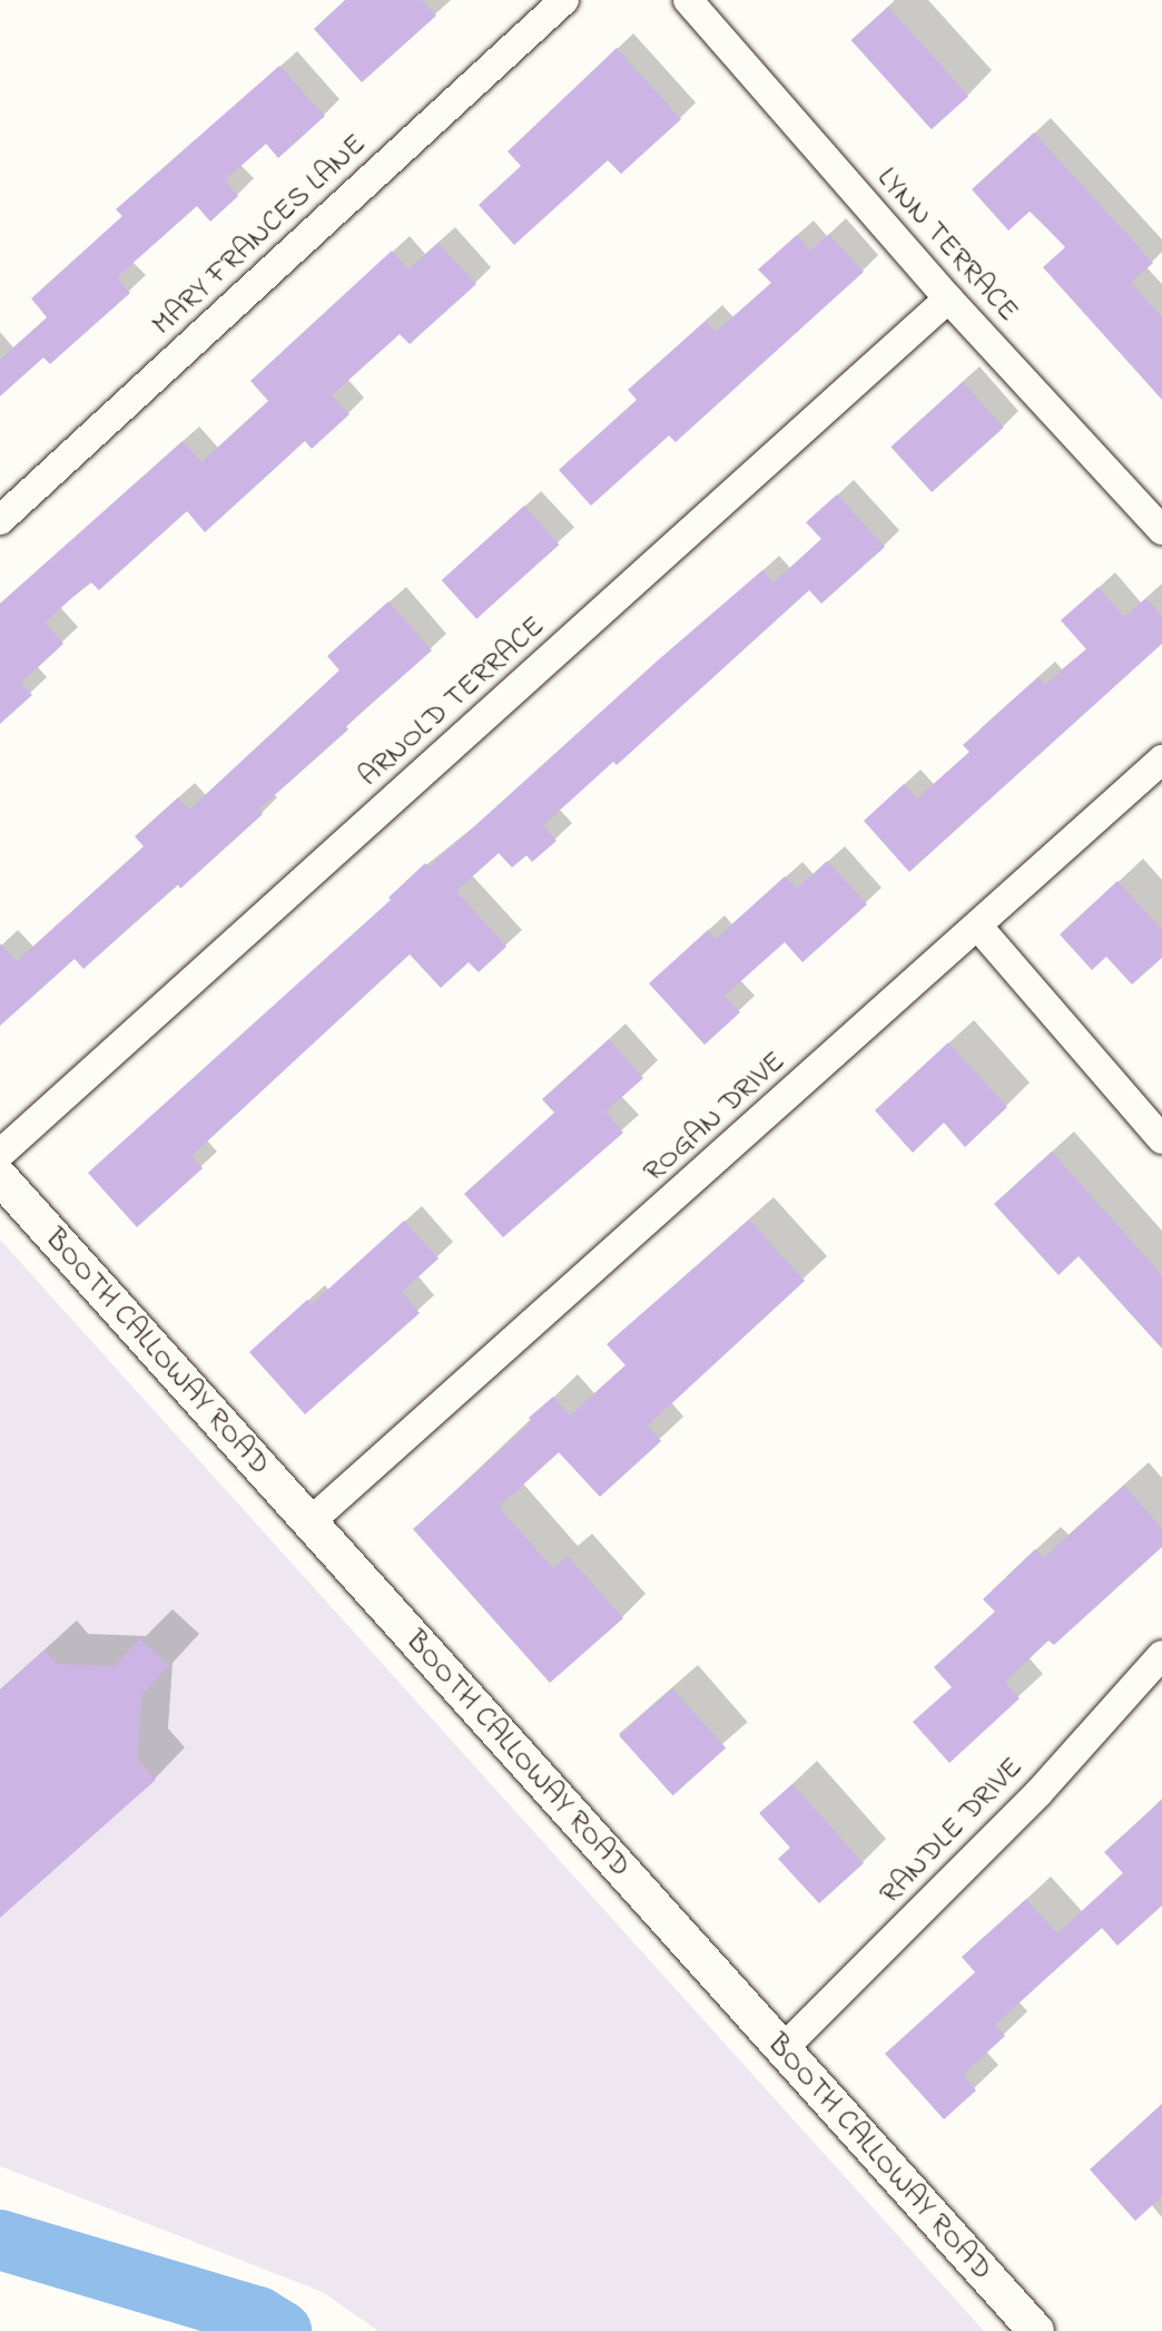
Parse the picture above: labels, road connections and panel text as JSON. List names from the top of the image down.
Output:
{
  "streets": {
    "street": [
      "MARY FRANCES LANE",
      "LYNN TERRACE",
      "ARNOLD TERRACE",
      "ROGAN DRIVE",
      "BOOTH CALLOWAY ROAD",
      "RANDLE DRIVE"
    ]
  },
  "crossings": [
    ["LYNN TERRACE", "ARNOLD TERRACE"],
    ["ROGAN DRIVE", "BOOTH CALLOWAY ROAD"],
    ["BOOTH CALLOWAY ROAD", "RANDLE DRIVE"]
  ]
}
